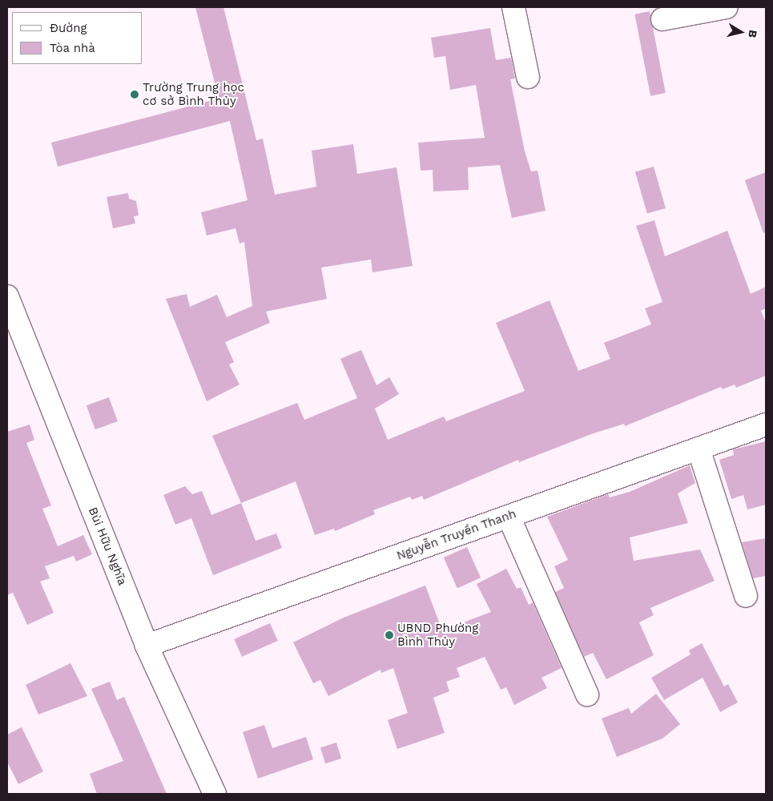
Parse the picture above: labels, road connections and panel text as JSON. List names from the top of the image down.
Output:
{
  "streets": {
    "street": ["Nguyễn Truyền Thanh", "Bùi Hữu Nghĩa"]
  },
  "crossings": [
    ["Nguyễn Truyền Thanh", "Bùi Hữu Nghĩa"]
  ],
  "places": ["Trường Trung học cơ sở Bình Thủy", "UBND Phường Bình Thủy"],
  "legend": ["Đường", "Tòa nhà"],
  "north": "right"
}
